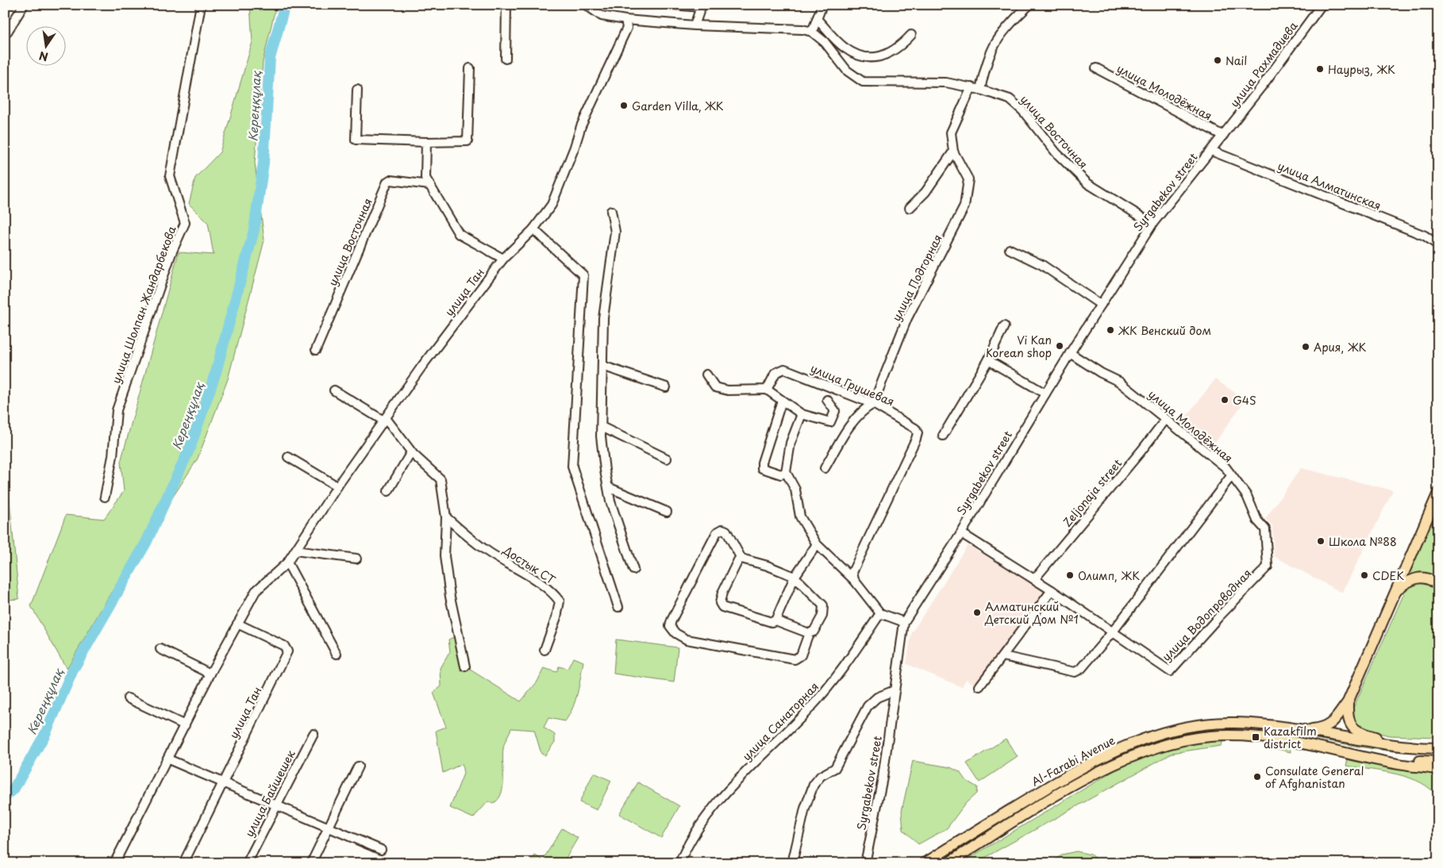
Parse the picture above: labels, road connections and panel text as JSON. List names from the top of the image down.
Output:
{
  "streets": {
    "main road": ["Al-Farabi Avenue"],
    "street": [
      "улица Рахмадиева",
      "улица Молодёжная",
      "улица Восточная",
      "улица Алматинская",
      "Syrgabekov street",
      "улица Подгорная",
      "улица Тан",
      "улица Шолпан Жандарбекова",
      "улица Грушевая",
      "Zeljonaja street",
      "Достык СТ",
      "улица Водопроводная",
      "улица Санаторная",
      "улица Байшешек"
    ]
  },
  "crossings": [
    ["улица Рахмадиева", "улица Молодёжная"],
    ["улица Рахмадиева", "Syrgabekov street"],
    ["улица Молодёжная", "Syrgabekov street"],
    ["улица Молодёжная", "Zeljonaja street"],
    ["улица Молодёжная", "улица Водопроводная"],
    ["улица Восточная", "Syrgabekov street"],
    ["улица Восточная", "улица Подгорная"],
    ["улица Алматинская", "Syrgabekov street"],
    ["Syrgabekov street", "улица Водопроводная"],
    ["улица Подгорная", "улица Грушевая"],
    ["Zeljonaja street", "улица Водопроводная"]
  ],
  "water": ["Кереңқұлақ"],
  "places": {
    "other": [
      "Nail",
      "Наурыз, ЖК",
      "Garden Villa, ЖК",
      "ЖК Венский дом",
      "Vi Kan Korean shop",
      "Ария, ЖК",
      "G4S",
      "Школа №88",
      "Олимп, ЖК",
      "CDEK",
      "Алматинский Детский Дом №1",
      "Consulate General of Afghanistan"
    ],
    "transit": ["Kazakfilm district"]
  },
  "north": "bottom"
}
